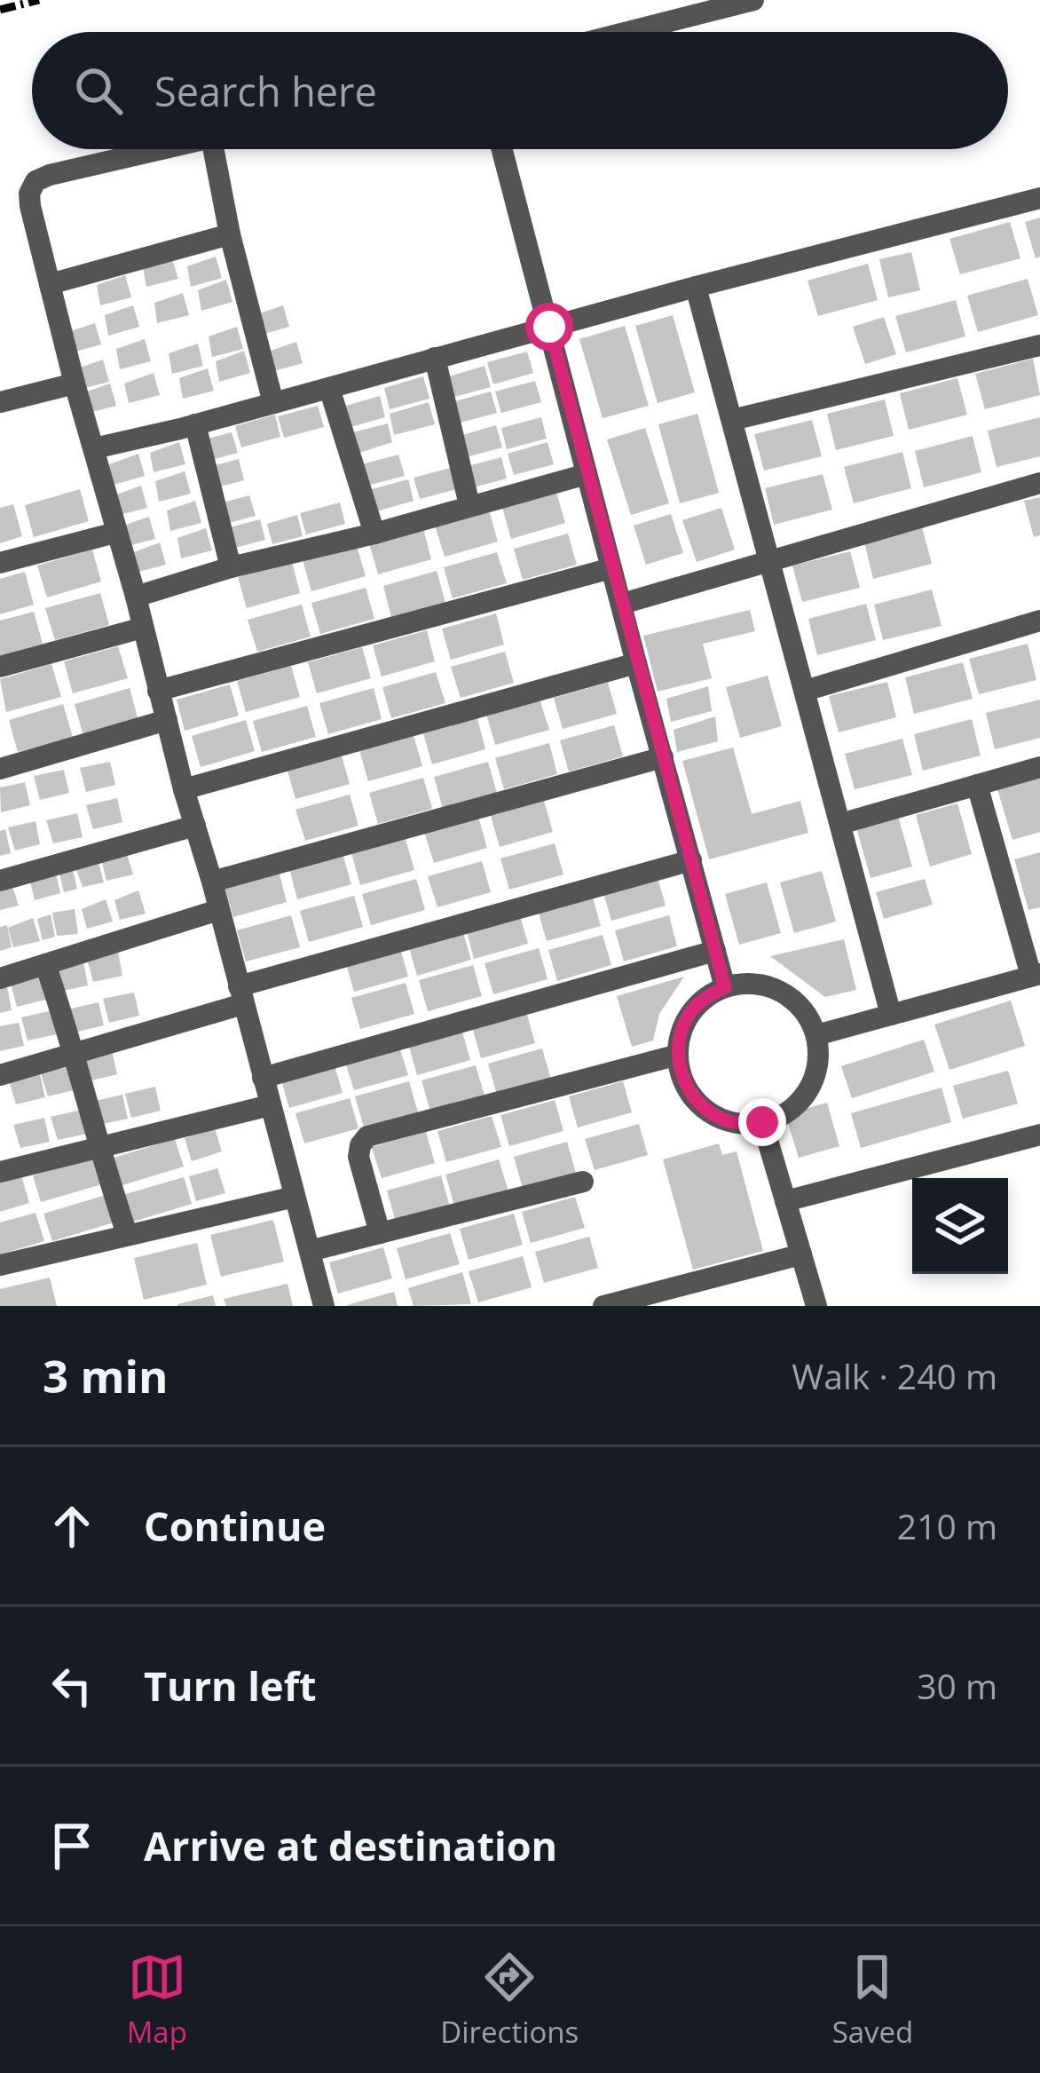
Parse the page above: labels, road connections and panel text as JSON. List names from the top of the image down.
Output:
{
  "page": {
    "search": "Search here",
    "heading": ["3 min", "Walk · 240 m"],
    "list": [
      ["Continue", "210 m"],
      ["Turn left", "30 m"],
      "Arrive at destination"
    ],
    "nav": ["Map", "Directions", "Saved"]
  }
}
